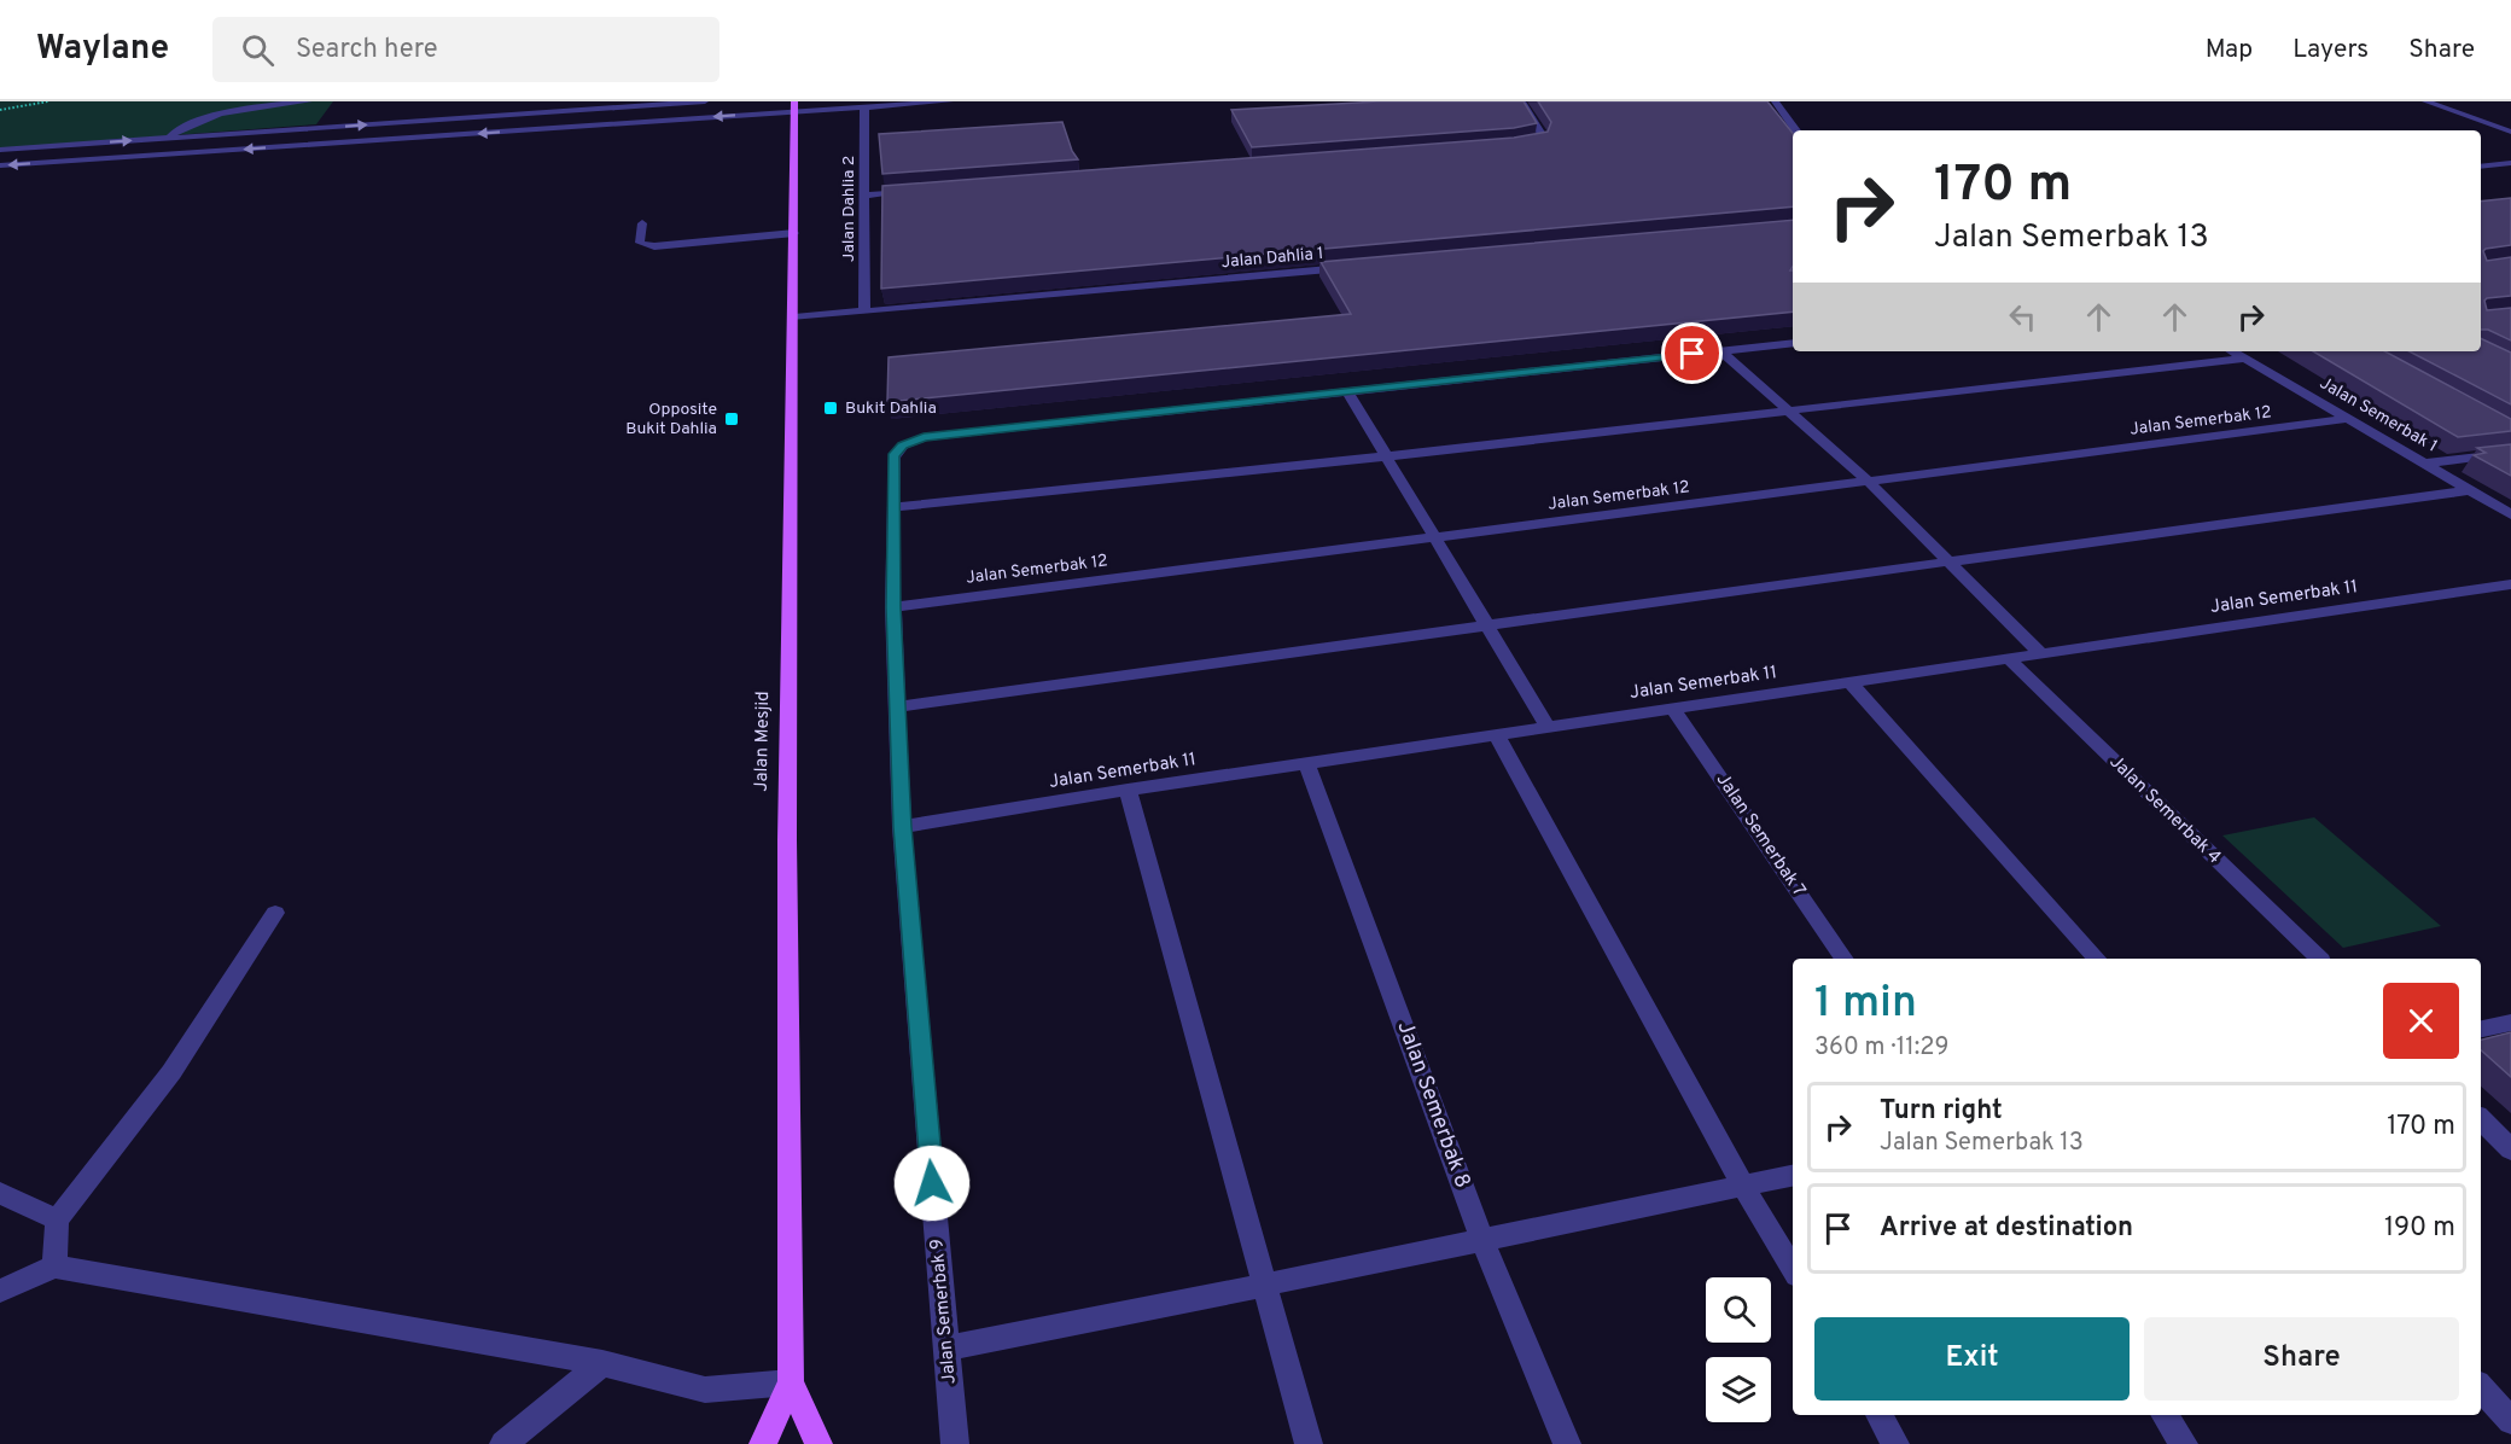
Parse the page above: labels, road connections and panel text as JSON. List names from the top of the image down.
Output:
{
  "streets": {
    "main road": ["Jalan Mesjid"],
    "street": [
      "Jalan Dahlia 2",
      "Jalan Dahlia 1",
      "Jalan Semerbak 1",
      "Jalan Semerbak 12",
      "Jalan Semerbak 11",
      "Jalan Semerbak 4",
      "Jalan Semerbak 7",
      "Jalan Semerbak 8",
      "Jalan Semerbak 9"
    ]
  },
  "crossings": [
    ["Jalan Dahlia 2", "Jalan Dahlia 1"],
    ["Jalan Dahlia 1", "Jalan Mesjid"],
    ["Jalan Semerbak 1", "Jalan Semerbak 12"],
    ["Jalan Semerbak 12", "Jalan Semerbak 9"],
    ["Jalan Semerbak 11", "Jalan Semerbak 4"],
    ["Jalan Semerbak 11", "Jalan Semerbak 7"],
    ["Jalan Semerbak 11", "Jalan Semerbak 8"],
    ["Jalan Semerbak 11", "Jalan Semerbak 9"]
  ],
  "places": {
    "transit": ["Bukit Dahlia", "Opposite Bukit Dahlia"]
  },
  "page": {
    "header": "Waylane",
    "search": "Search here",
    "nav": ["Map", "Layers", "Share"],
    "turn": ["170 m", "Jalan Semerbak 13"],
    "heading": ["1 min", "360 m · 11:29"],
    "list": [
      {
        "name": "Turn right",
        "note": "Jalan Semerbak 13",
        "value": "170 m"
      },
      {
        "name": "Arrive at destination",
        "value": "190 m"
      }
    ],
    "buttons": ["Exit", "Share"]
  }
}
